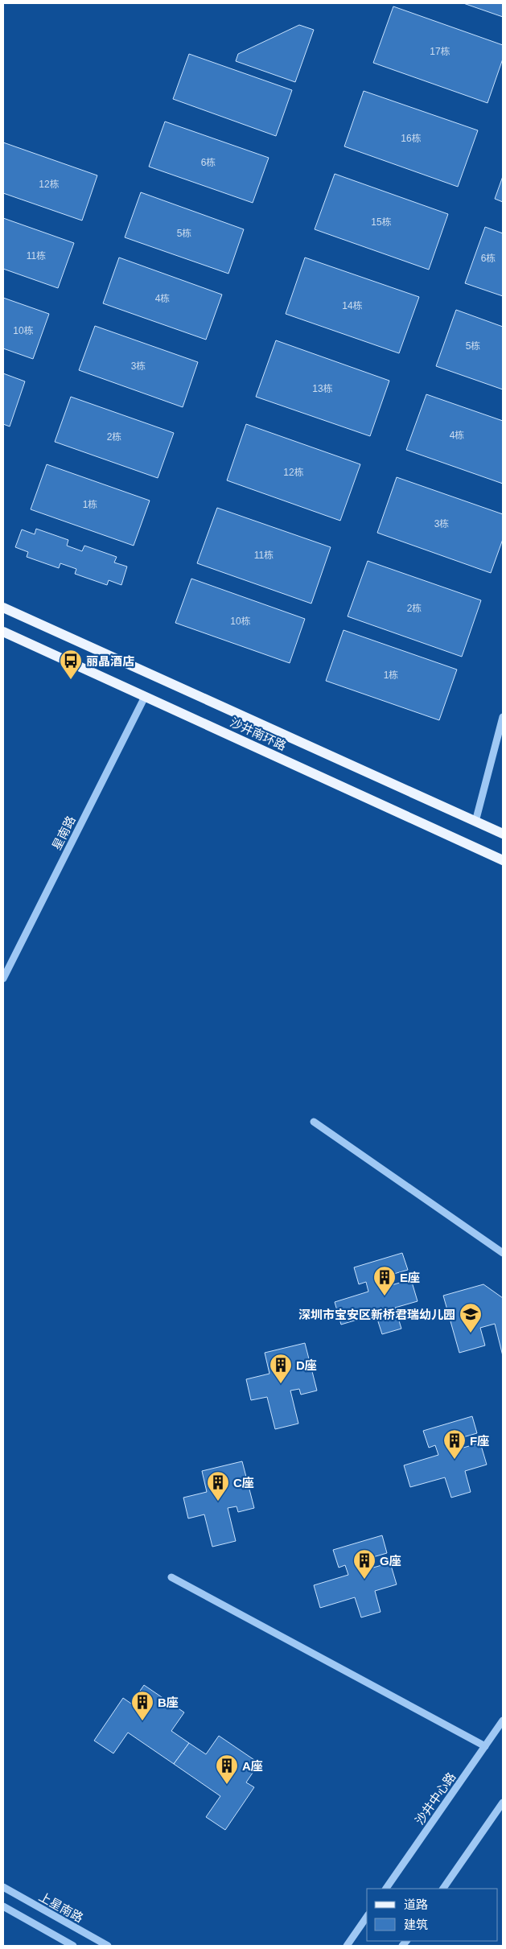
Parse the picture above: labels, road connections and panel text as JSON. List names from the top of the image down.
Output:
{
  "streets": {
    "main road": ["沙井南环路"],
    "street": ["星南路", "沙井中心路", "上星南路"]
  },
  "crossings": [
    ["沙井南环路", "星南路"]
  ],
  "places": {
    "bus stop": ["丽晶酒店"],
    "building": [
      "E座",
      "D座",
      "F座",
      "C座",
      "G座",
      "B座",
      "A座"
    ],
    "school or university": ["深圳市宝安区新桥君瑞幼儿园"]
  },
  "house_numbers": [
    "17栋",
    "16栋",
    "6栋",
    "12栋",
    "15栋",
    "5栋",
    "11栋",
    "6栋",
    "4栋",
    "14栋",
    "10栋",
    "5栋",
    "3栋",
    "13栋",
    "4栋",
    "2栋",
    "12栋",
    "1栋",
    "3栋",
    "11栋",
    "2栋",
    "10栋",
    "1栋"
  ],
  "legend": ["道路", "建筑"]
}
